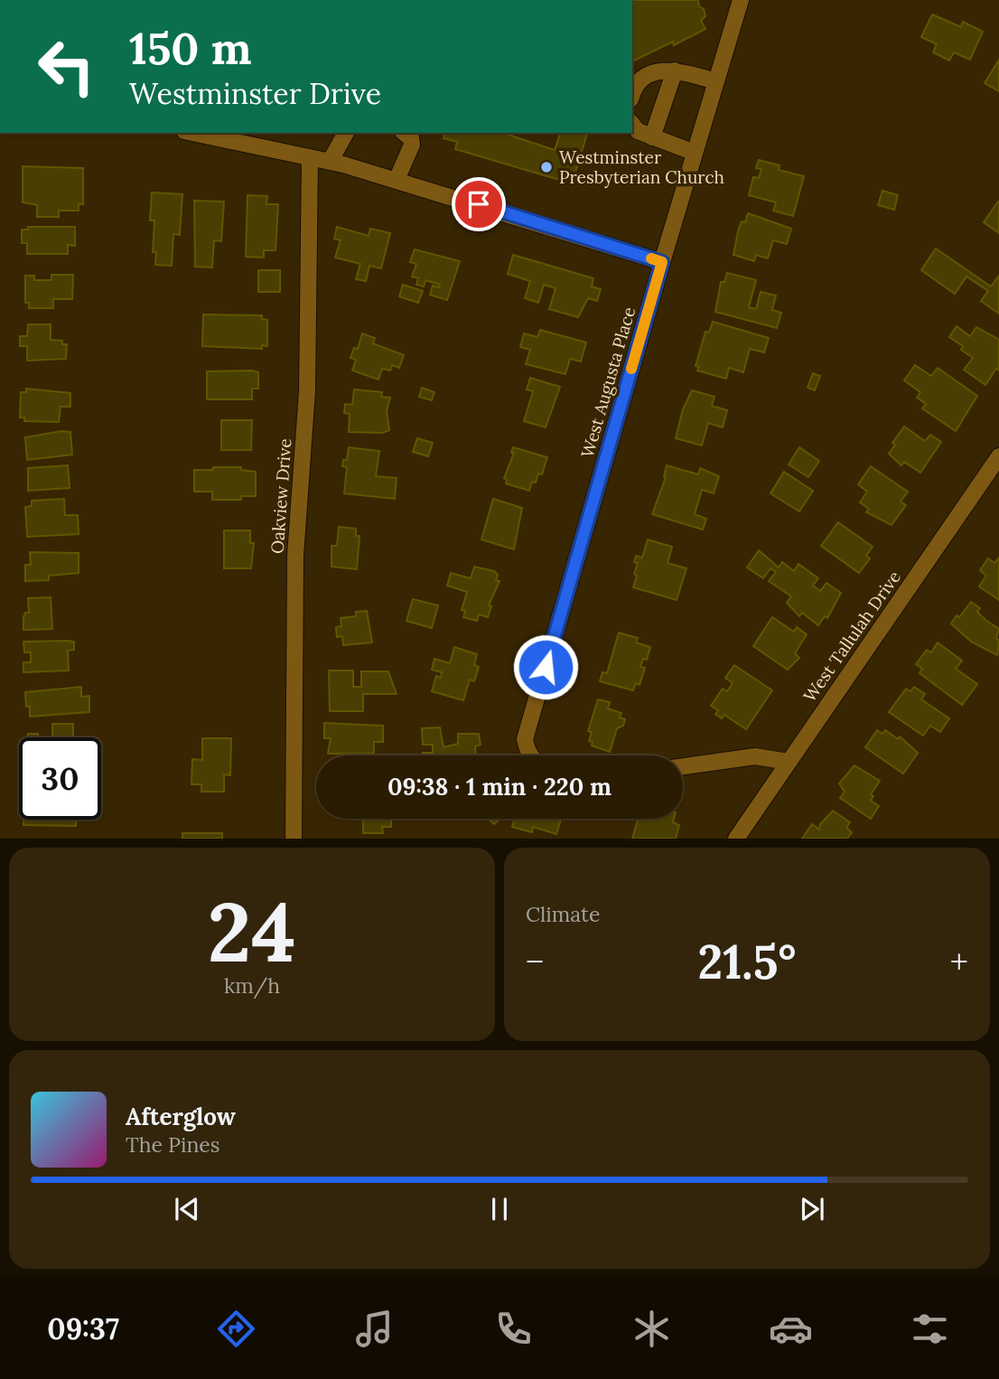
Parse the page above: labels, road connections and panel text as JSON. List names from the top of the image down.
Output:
{
  "streets": {
    "street": ["West Augusta Place", "Oakview Drive", "West Tallulah Drive"]
  },
  "places": ["Westminster Presbyterian Church"],
  "page": {
    "turn": ["150 m", "Westminster Drive"],
    "limit": "30",
    "trip": "09:38 · 1 min · 220 m",
    "tile": [
      ["24", "km/h"],
      "Climate"
    ],
    "heat": ["−", "21.5°", "+"],
    "song": ["Afterglow", "The Pines"],
    "tabs": "09:37"
  }
}
